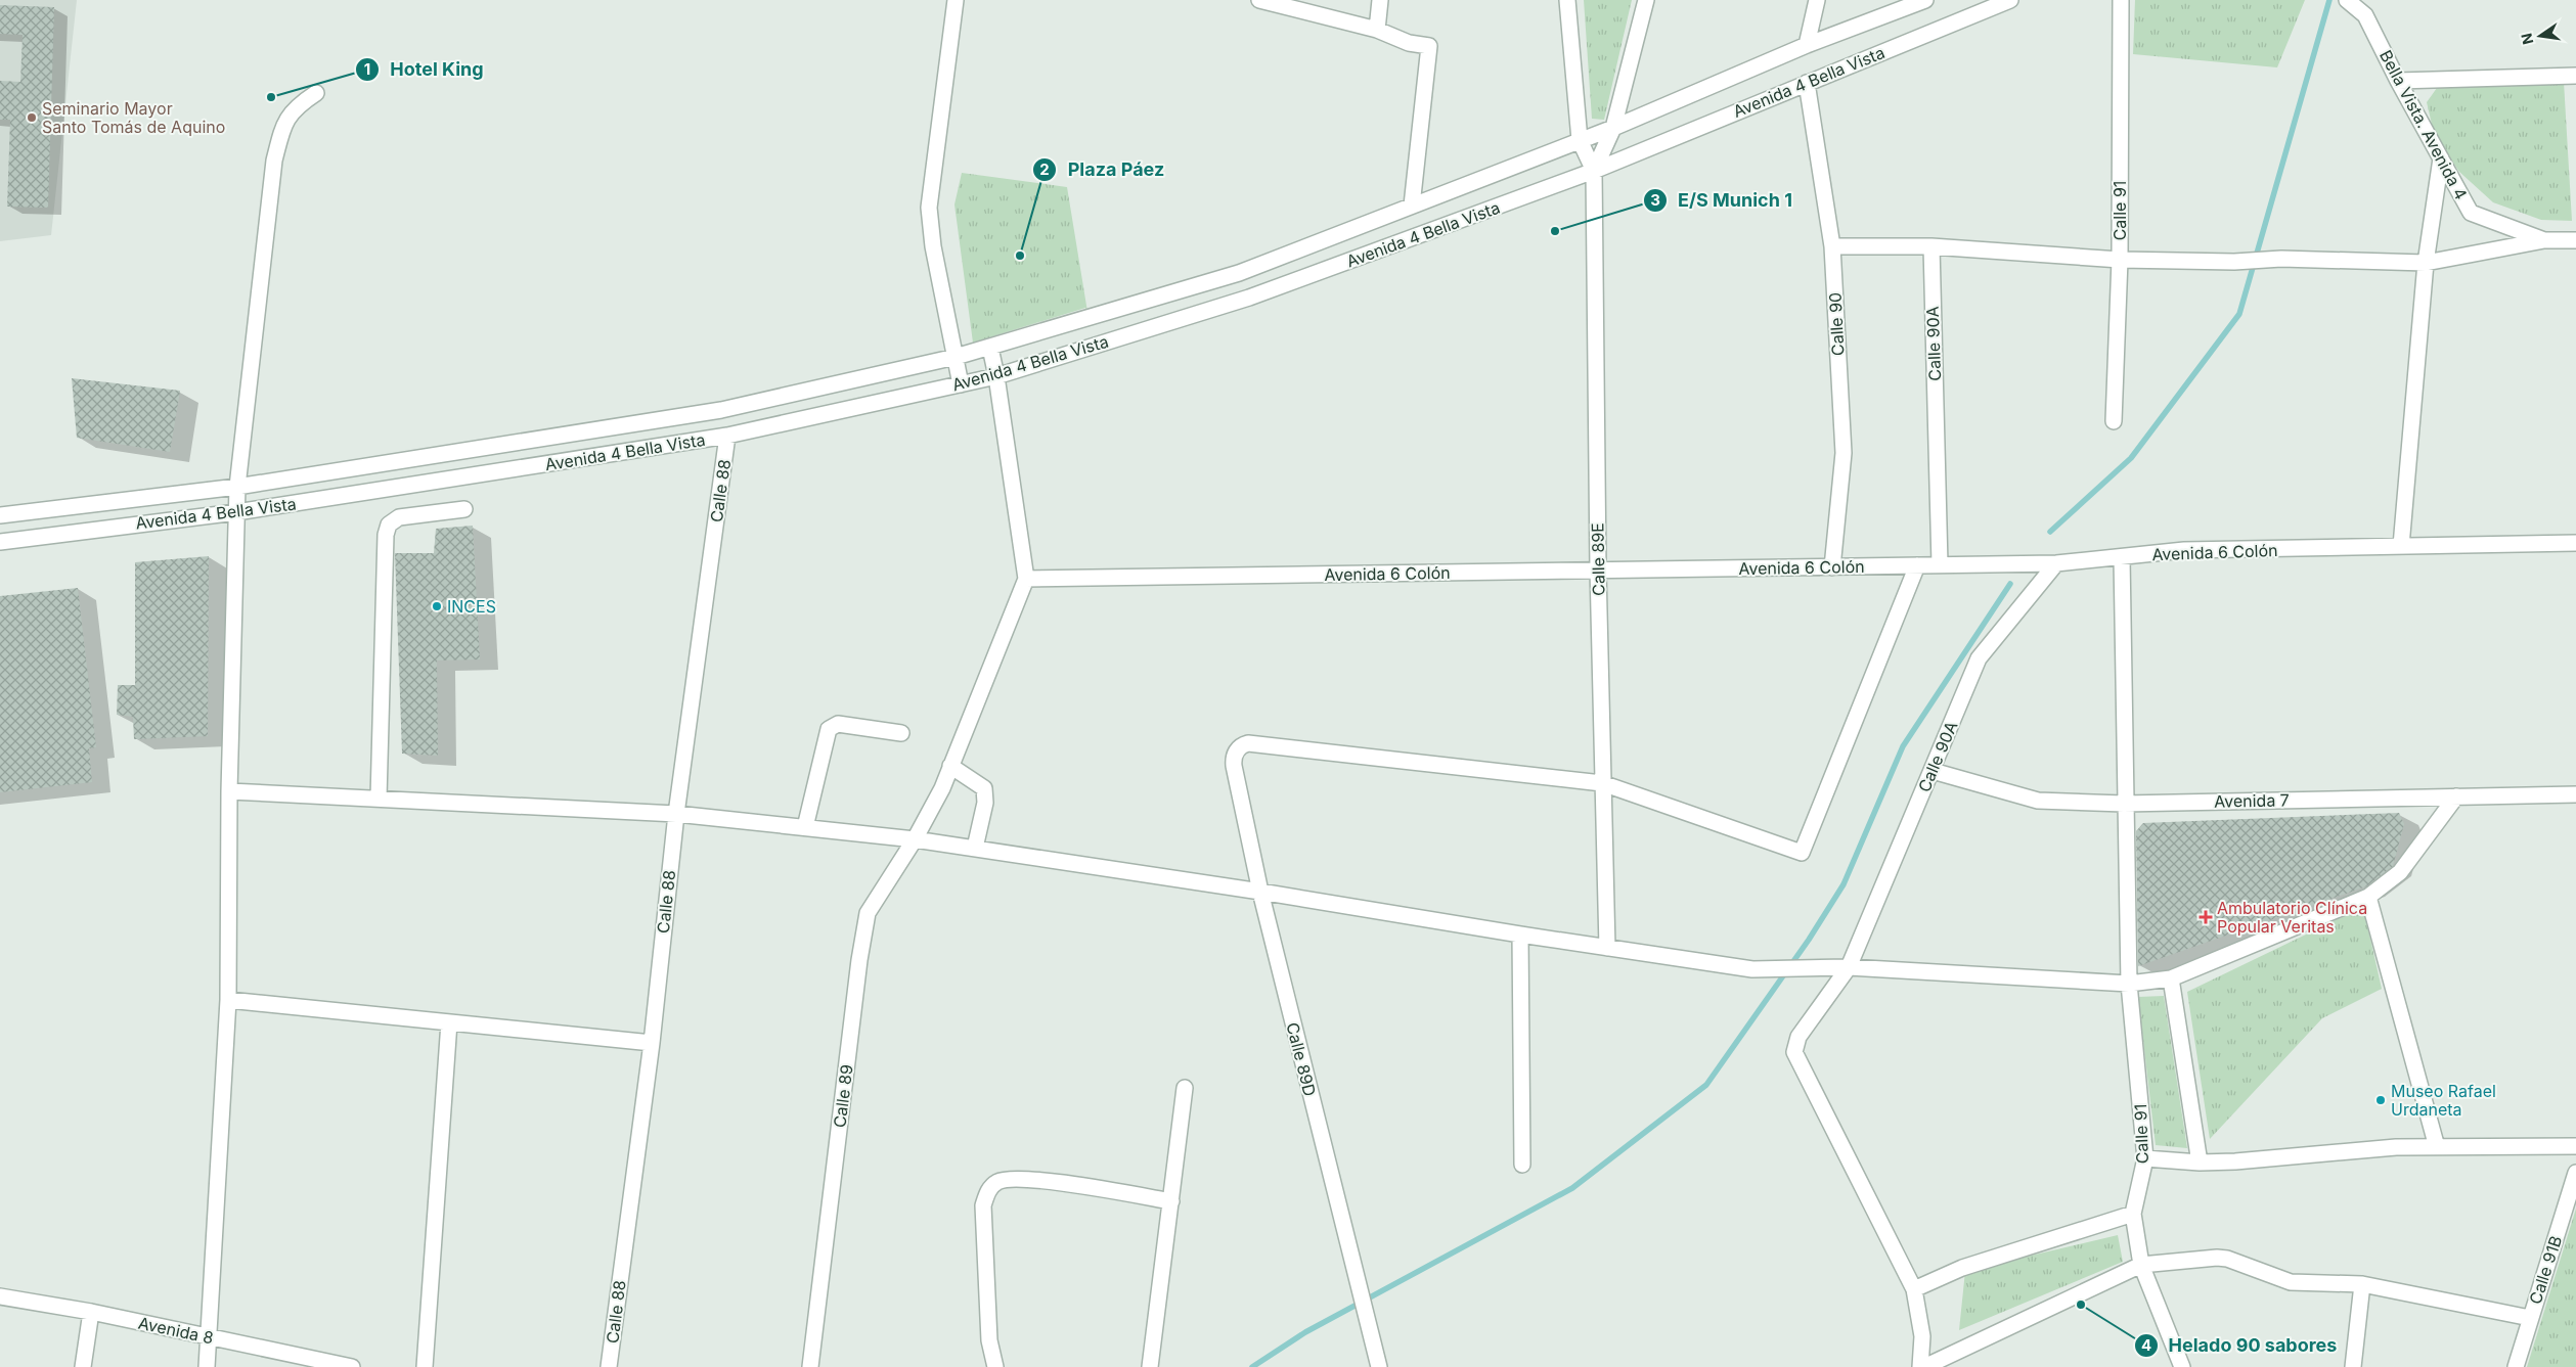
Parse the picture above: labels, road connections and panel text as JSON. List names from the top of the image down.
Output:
{
  "streets": {
    "street": [
      "Avenida 4 Bella Vista",
      "Bella Vista. Avenida 4",
      "Calle 91",
      "Calle 90",
      "Calle 90A",
      "Calle 88",
      "Avenida 6 Colón",
      "Calle 89E",
      "Avenida 7",
      "Calle 89D",
      "Calle 89",
      "Calle 91B",
      "Avenida 8"
    ]
  },
  "crossings": [
    ["Avenida 4 Bella Vista", "Calle 90"],
    ["Avenida 4 Bella Vista", "Calle 88"],
    ["Avenida 4 Bella Vista", "Calle 89E"],
    ["Calle 91", "Avenida 6 Colón"],
    ["Calle 91", "Avenida 7"],
    ["Calle 90", "Avenida 6 Colón"],
    ["Calle 90A", "Avenida 6 Colón"],
    ["Calle 90A", "Avenida 7"],
    ["Avenida 6 Colón", "Calle 89E"],
    ["Avenida 6 Colón", "Calle 89"],
    ["Calle 89E", "Calle 89D"]
  ],
  "places": {
    "other": [
      "Hotel King",
      "Seminario Mayor Santo Tomás de Aquino",
      "E/S Munich 1",
      "Plaza Páez",
      "INCES",
      "Museo Rafael Urdaneta",
      "Helado 90 sabores"
    ],
    "health": ["Ambulatorio Clínica Popular Veritas"]
  },
  "north": "left"
}
